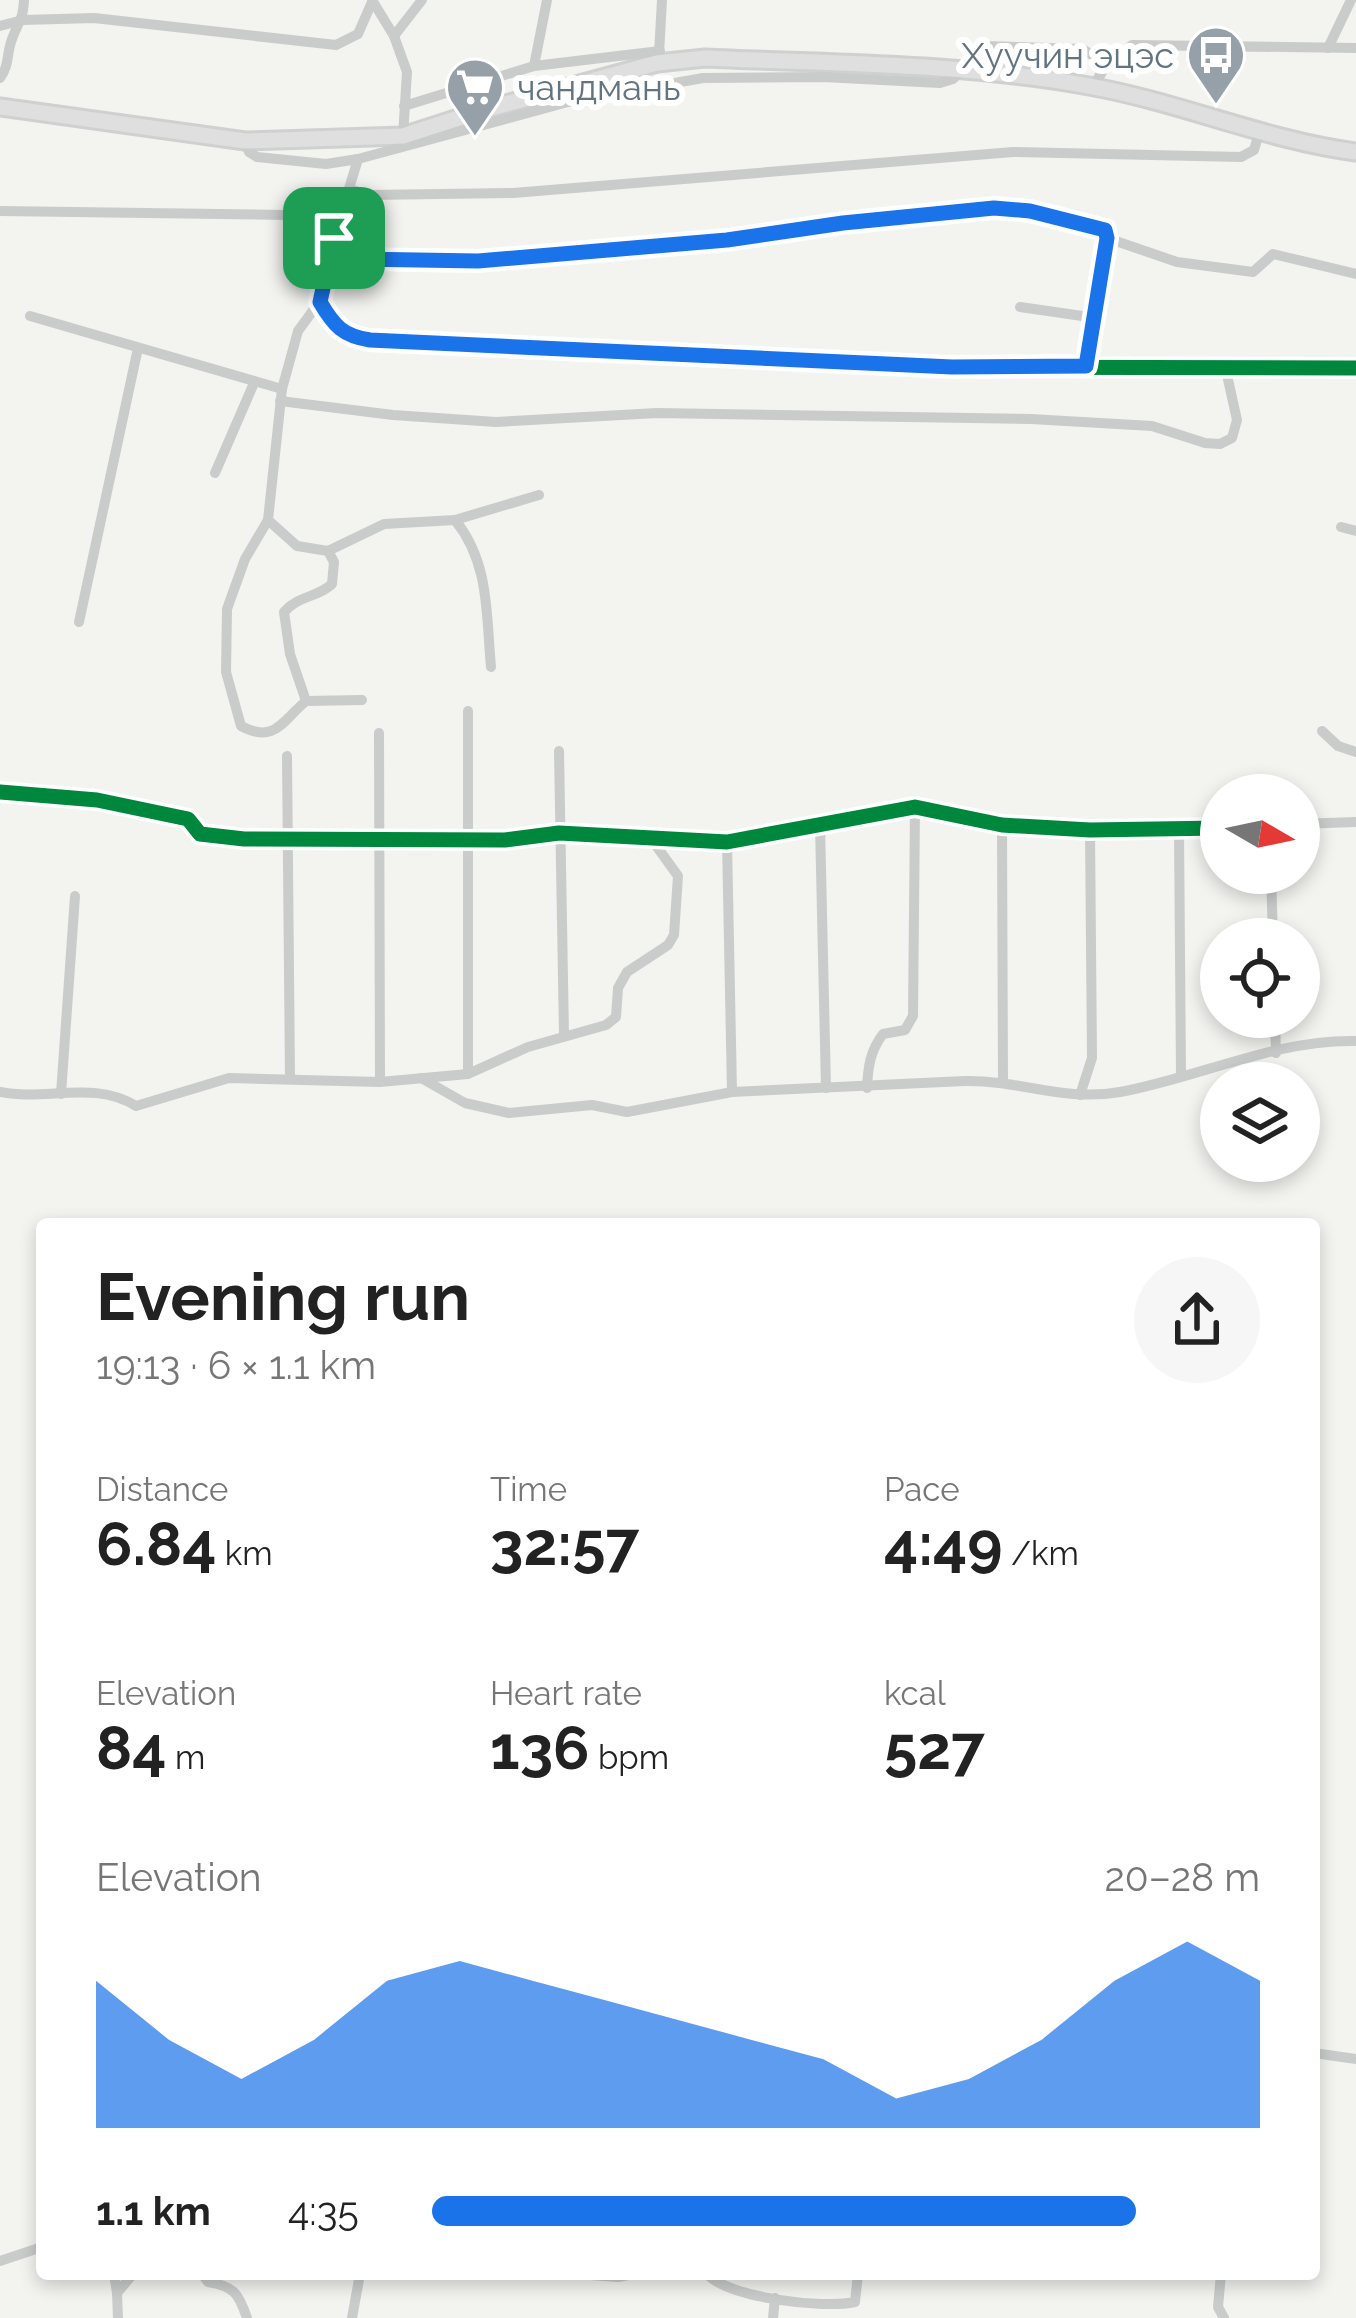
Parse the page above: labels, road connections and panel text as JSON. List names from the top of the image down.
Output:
{
  "places": {
    "bus stop": ["Хуучин эцэс"],
    "supermarket": ["чандмань"]
  },
  "north": "right",
  "page": {
    "heading": ["Evening run", "19:13 · 6 × 1.1 km"],
    "stats": [
      ["Distance", "6.84 km"],
      ["Time", "32:57"],
      ["Pace", "4:49 /km"],
      ["Elevation", "84 m"],
      ["Heart rate", "136 bpm"],
      ["kcal", "527"]
    ],
    "chart": ["Elevation", "20–28 m"],
    "list": [
      {
        "name": "1.1 km",
        "note": "4:35"
      }
    ]
  }
}
